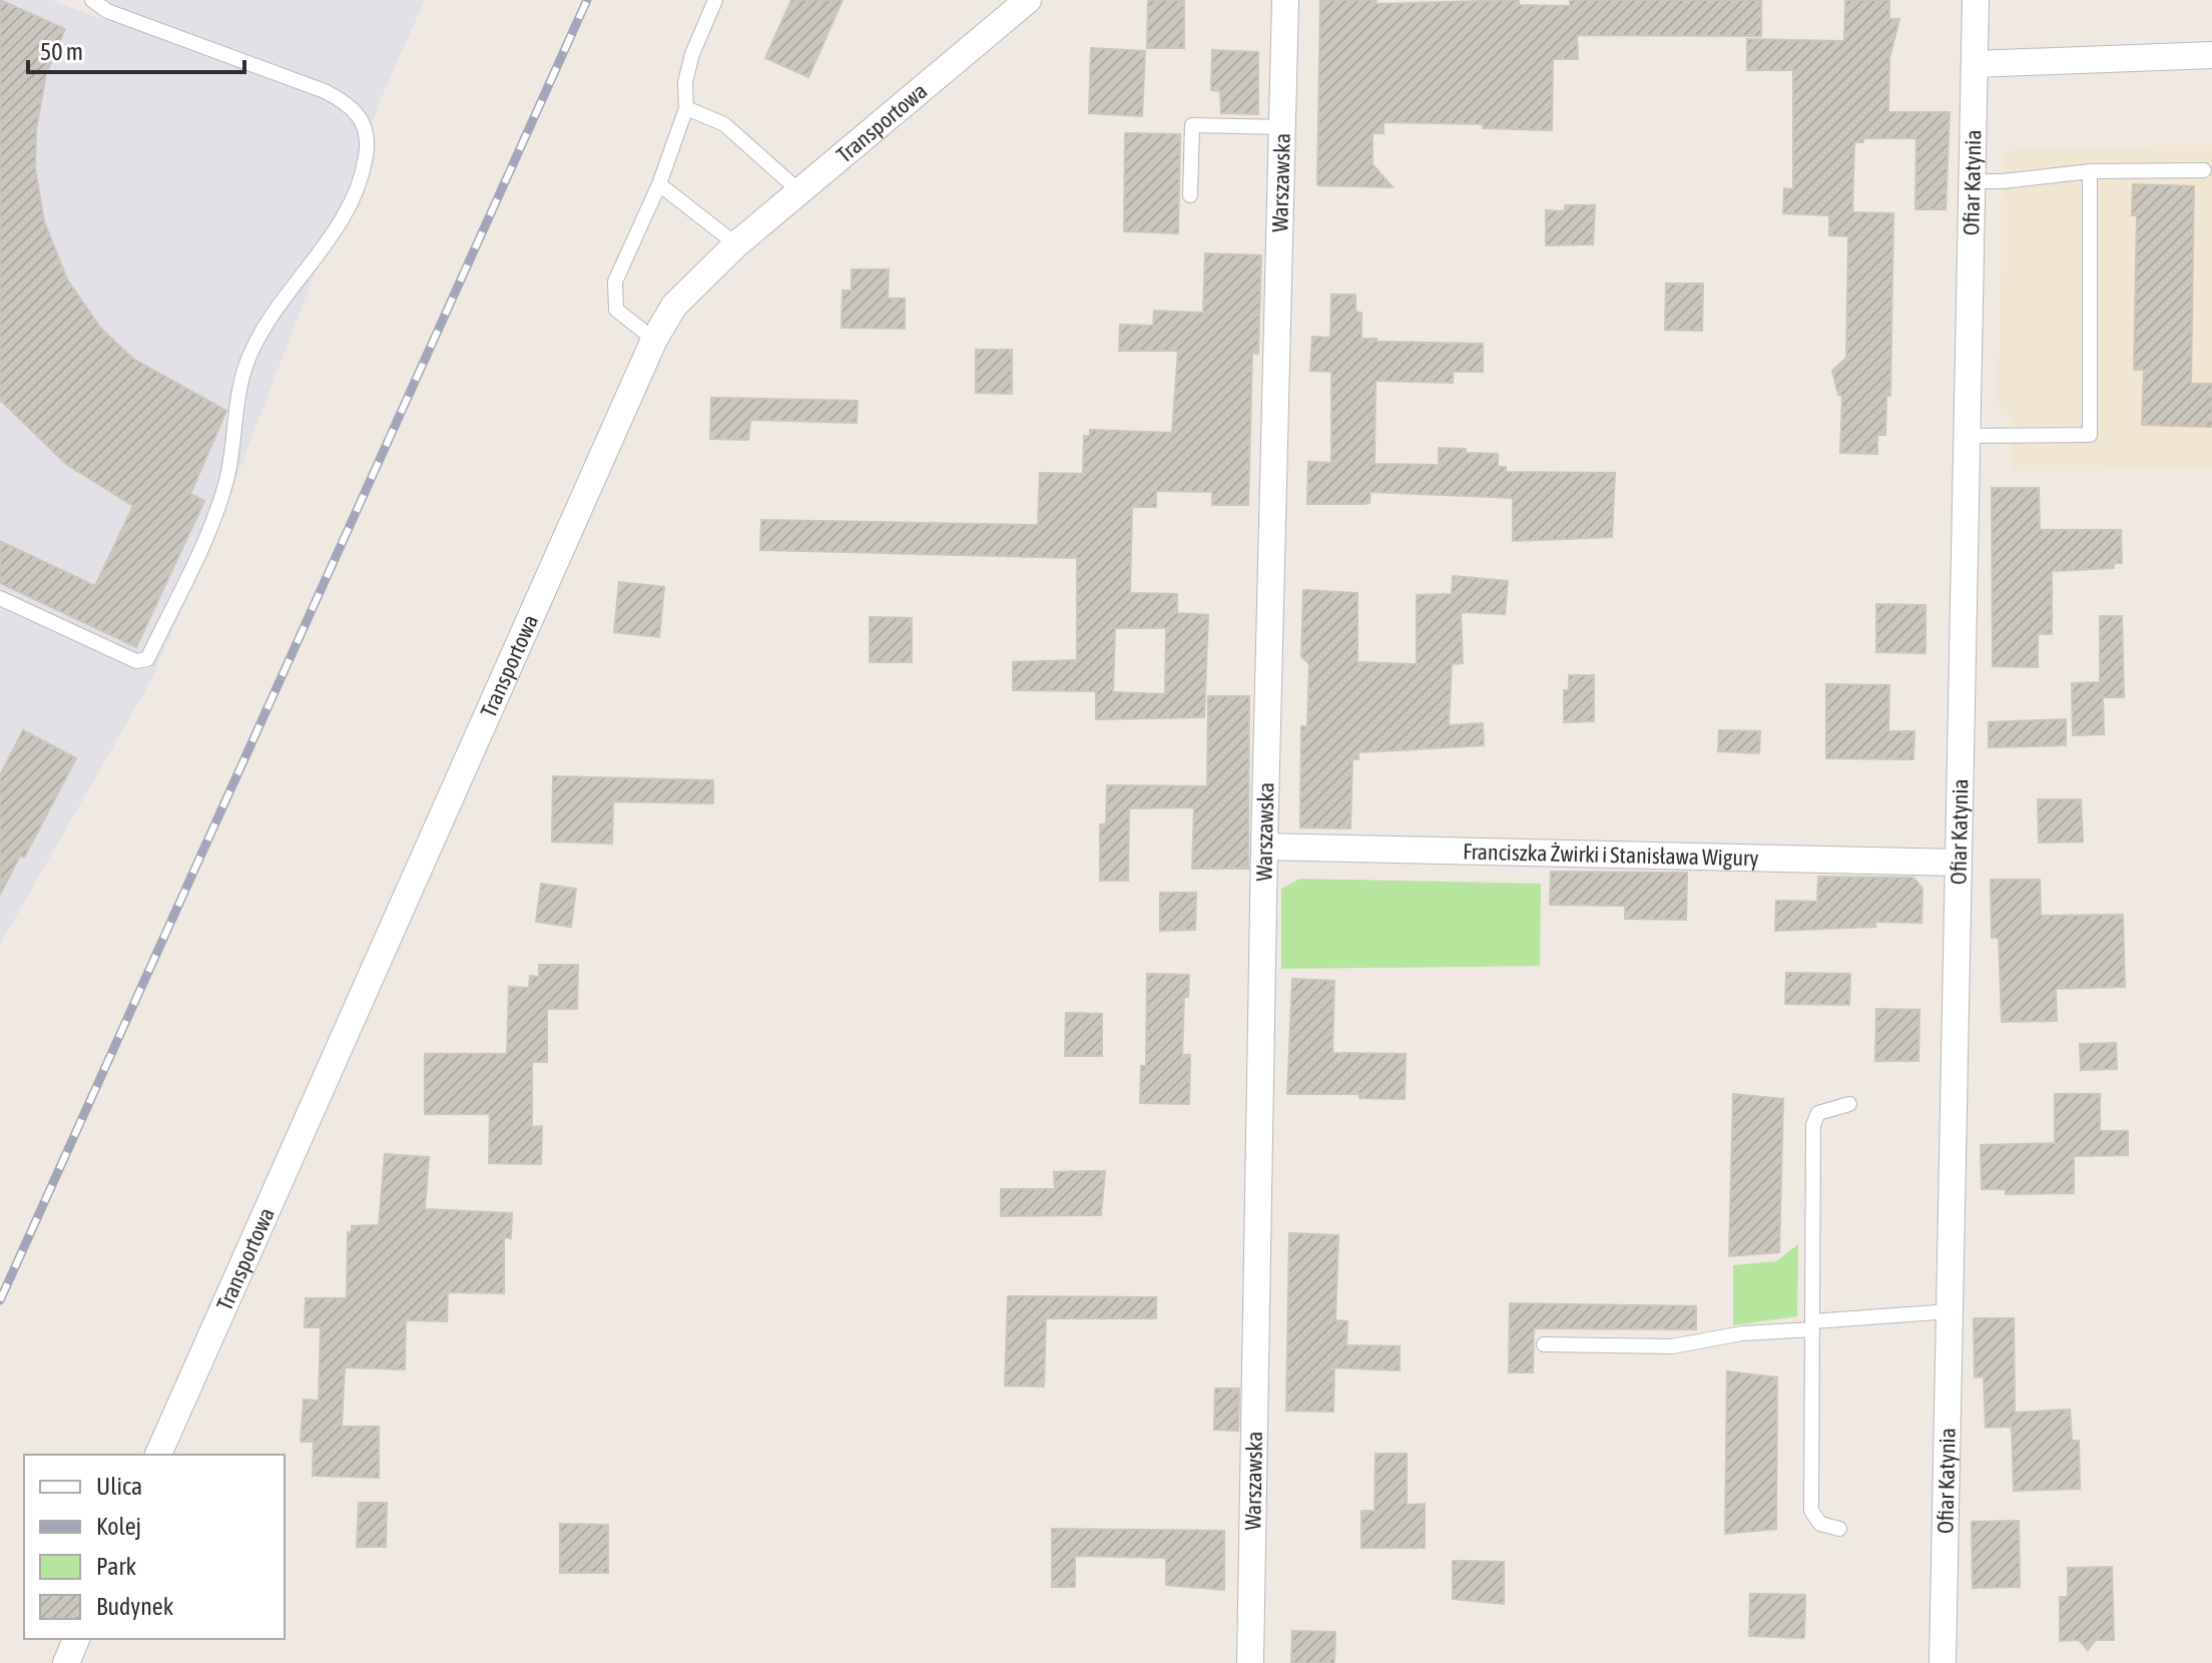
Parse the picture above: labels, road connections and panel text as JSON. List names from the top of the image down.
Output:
{
  "streets": {
    "street": [
      "Transportowa",
      "Warszawska",
      "Ofiar Katynia",
      "Franciszka Żwirki i Stanisława Wigury"
    ]
  },
  "crossings": [
    ["Warszawska", "Franciszka Żwirki i Stanisława Wigury"],
    ["Ofiar Katynia", "Franciszka Żwirki i Stanisława Wigury"]
  ],
  "legend": [
    "Ulica",
    "Kolej",
    "Park",
    "Budynek"
  ],
  "scale_bar": "50 m"
}
